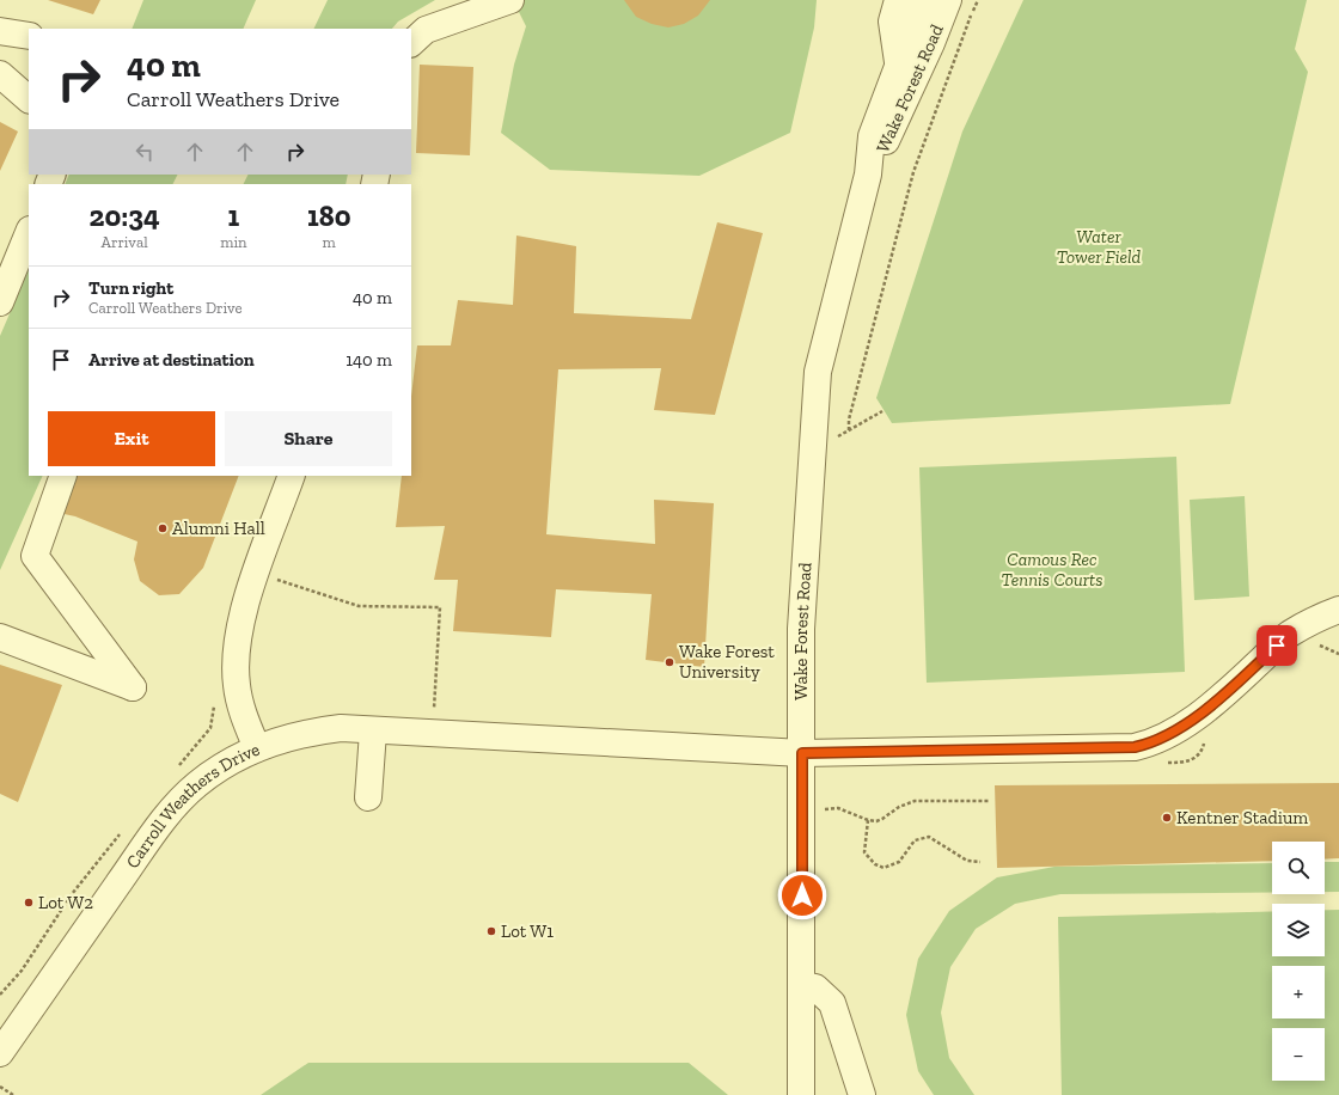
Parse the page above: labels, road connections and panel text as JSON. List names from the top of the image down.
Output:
{
  "streets": {
    "street": ["Wake Forest Road", "Carroll Weathers Drive"]
  },
  "parks": ["Water Tower Field", "Camous Rec Tennis Courts"],
  "places": [
    "Alumni Hall",
    "Wake Forest University",
    "Kentner Stadium",
    "Lot W2",
    "Lot W1"
  ],
  "page": {
    "turn": ["40 m", "Carroll Weathers Drive"],
    "eta": [
      "20:34",
      "Arrival",
      "1",
      "min",
      "180",
      "m"
    ],
    "list": [
      {
        "name": "Turn right",
        "note": "Carroll Weathers Drive",
        "value": "40 m"
      },
      {
        "name": "Arrive at destination",
        "value": "140 m"
      }
    ],
    "buttons": ["Exit", "Share"],
    "map_buttons": ["+", "−"]
  }
}
